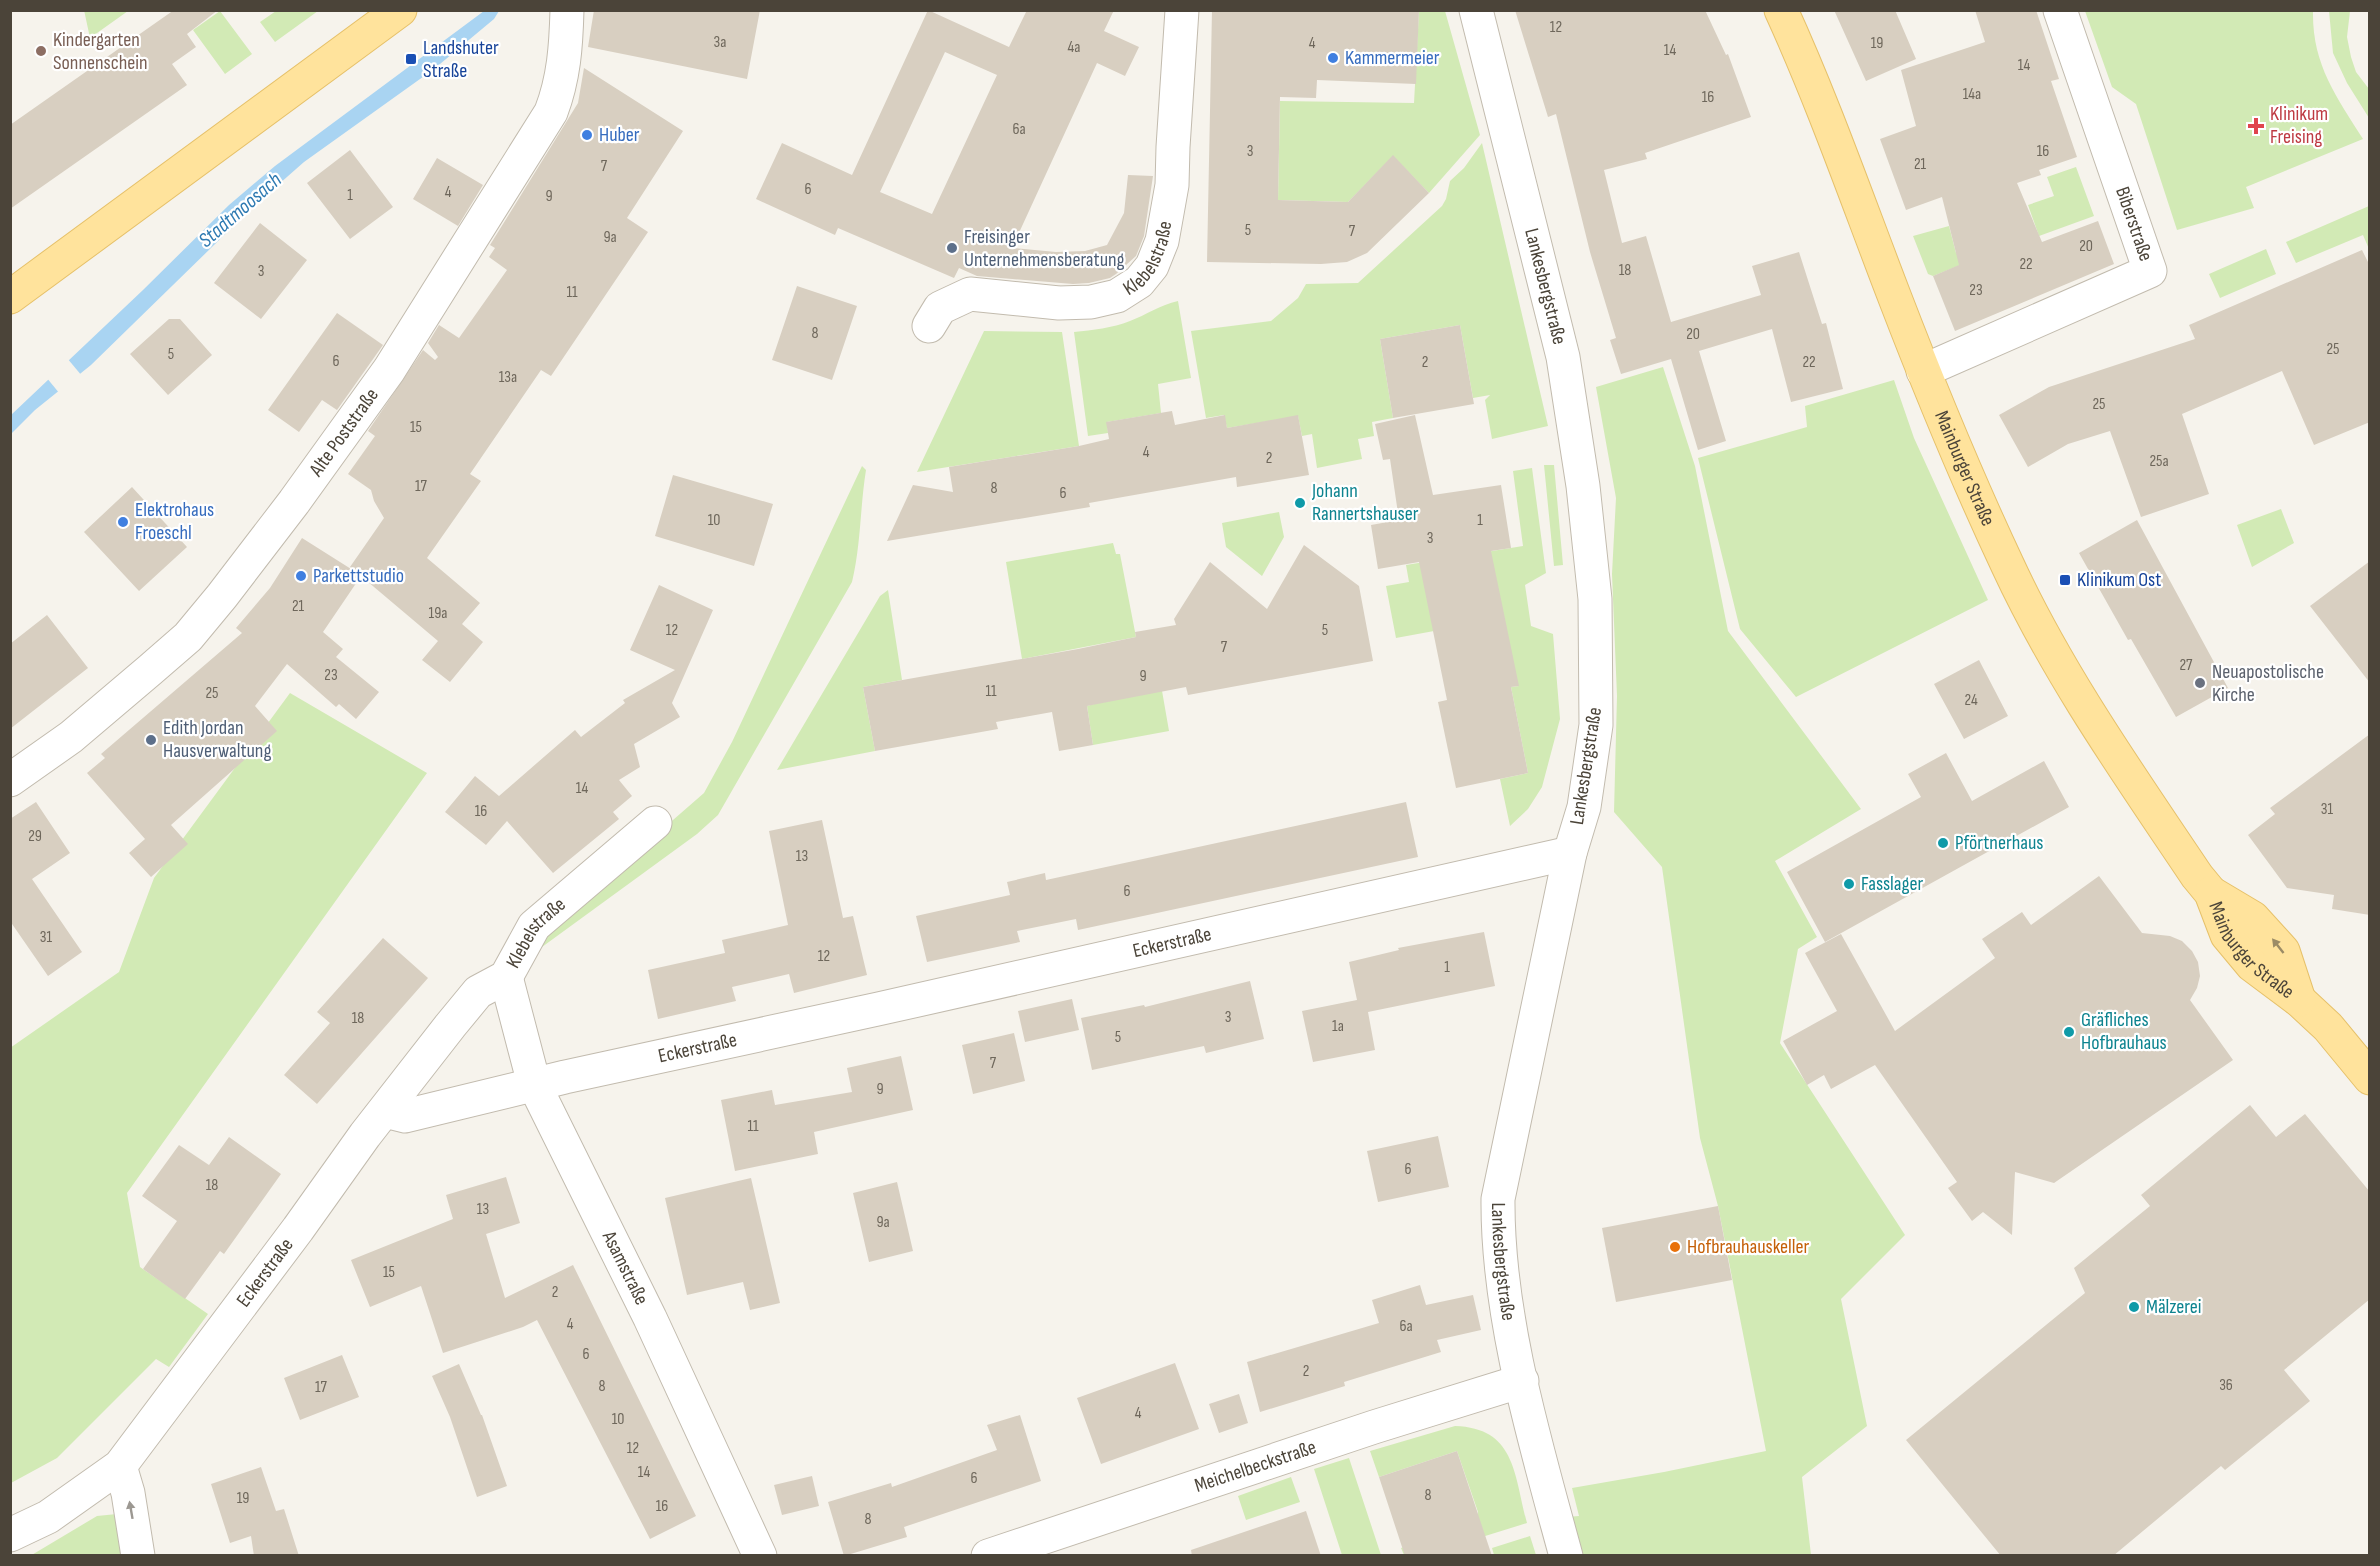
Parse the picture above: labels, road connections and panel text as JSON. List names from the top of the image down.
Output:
{
  "streets": {
    "main road": ["Mainburger Straße"],
    "street": [
      "Biberstraße",
      "Klebelstraße",
      "Lankesbergstraße",
      "Alte Poststraße",
      "Eckerstraße",
      "Asamstraße",
      "Meichelbeckstraße"
    ]
  },
  "crossings": [
    ["Biberstraße", "Mainburger Straße"],
    ["Klebelstraße", "Eckerstraße"],
    ["Klebelstraße", "Asamstraße"],
    ["Lankesbergstraße", "Eckerstraße"],
    ["Lankesbergstraße", "Meichelbeckstraße"],
    ["Eckerstraße", "Asamstraße"]
  ],
  "water": ["Stadtmoosach"],
  "places": {
    "other": [
      "Kindergarten Sonnenschein",
      "Kammermeier",
      "Huber",
      "Freisinger Unternehmensberatung",
      "Johann Rannertshauser",
      "Elektrohaus Froeschl",
      "Parkettstudio",
      "Neuapostolische Kirche",
      "Edith Jordan Hausverwaltung",
      "Pförtnerhaus",
      "Fasslager",
      "Gräfliches Hofbrauhaus",
      "Hofbrauhauskeller",
      "Mälzerei"
    ],
    "transit": ["Landshuter Straße", "Klinikum Ost"],
    "health": ["Klinikum Freising"]
  },
  "house_numbers": [
    "12",
    "3a",
    "4",
    "19",
    "4a",
    "14",
    "14",
    "14a",
    "16",
    "6a",
    "3",
    "16",
    "21",
    "7",
    "6",
    "4",
    "1",
    "9",
    "5",
    "7",
    "9a",
    "20",
    "22",
    "18",
    "3",
    "23",
    "11",
    "8",
    "20",
    "25",
    "5",
    "6",
    "2",
    "22",
    "13a",
    "25",
    "15",
    "4",
    "2",
    "25a",
    "17",
    "8",
    "6",
    "10",
    "1",
    "3",
    "21",
    "19a",
    "12",
    "5",
    "7",
    "27",
    "23",
    "9",
    "11",
    "25",
    "24",
    "14",
    "31",
    "16",
    "29",
    "13",
    "6",
    "31",
    "12",
    "1",
    "3",
    "18",
    "1a",
    "5",
    "7",
    "9",
    "11",
    "6",
    "18",
    "13",
    "9a",
    "15",
    "2",
    "4",
    "6a",
    "6",
    "2",
    "36",
    "8",
    "17",
    "4",
    "10",
    "12",
    "14",
    "6",
    "8",
    "19",
    "16",
    "8"
  ]
}
